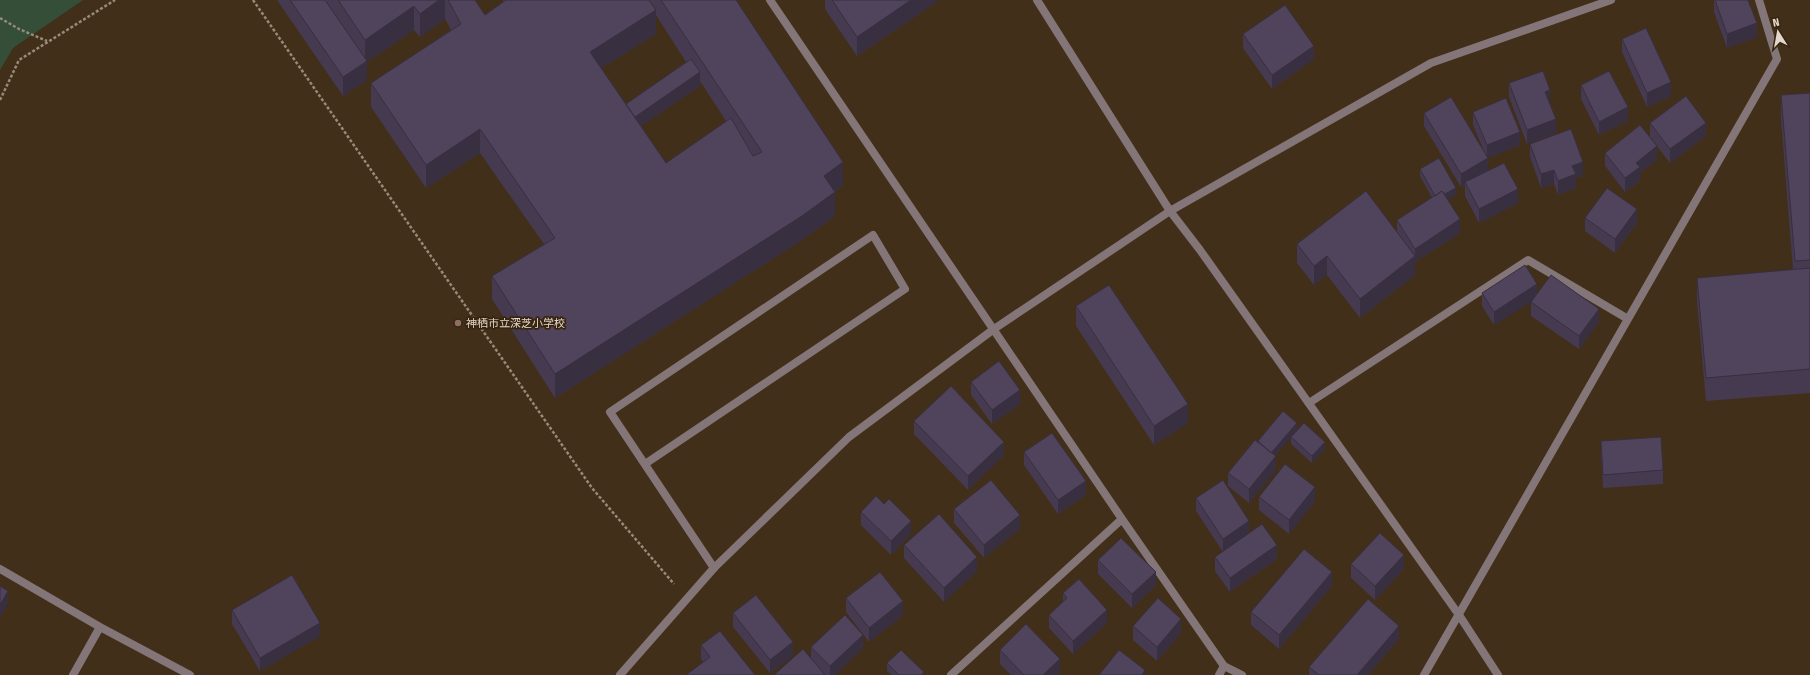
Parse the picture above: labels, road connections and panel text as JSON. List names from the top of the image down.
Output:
{
  "places": ["神栖市立深芝小学校"],
  "north": "top"
}
